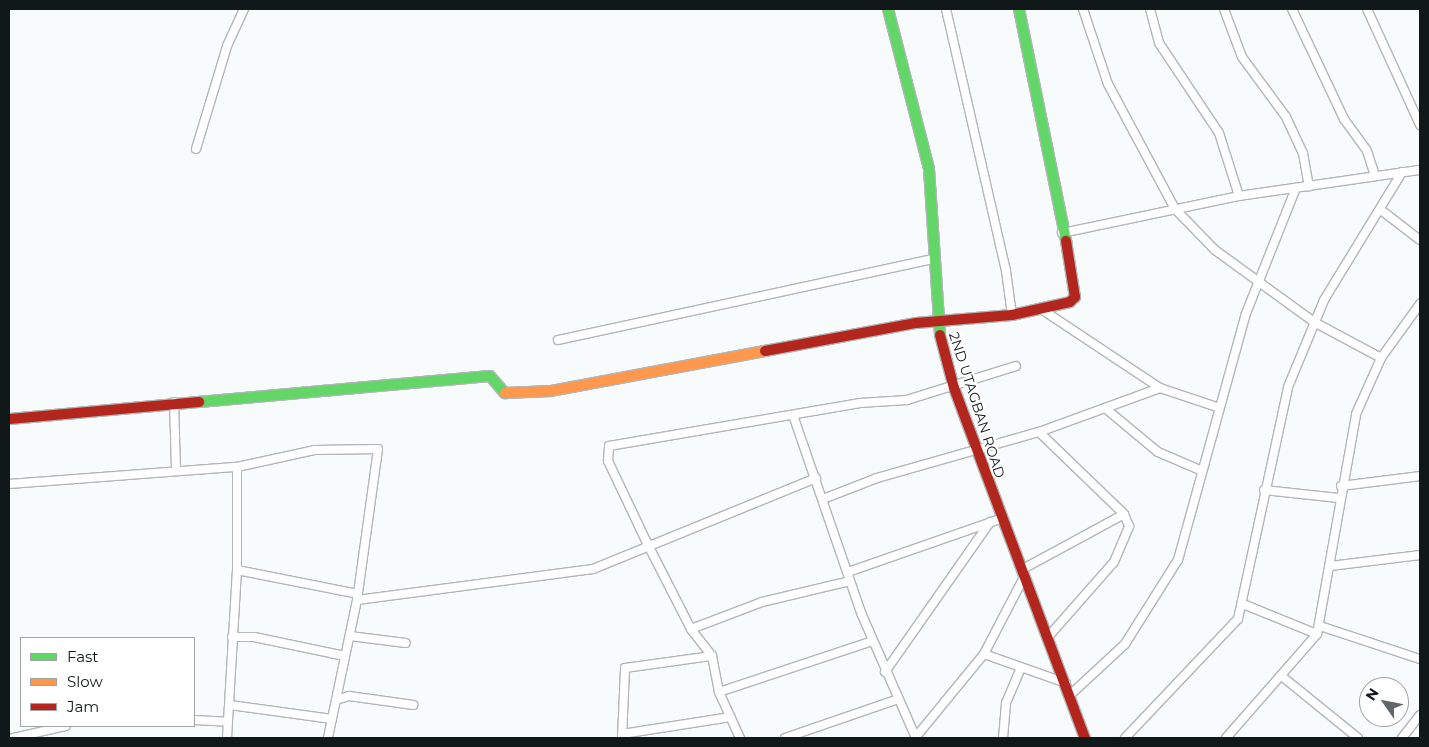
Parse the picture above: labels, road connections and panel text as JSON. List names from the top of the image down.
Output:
{
  "streets": {
    "street": ["2ND UTAGBAN ROAD"]
  },
  "legend": ["Fast", "Slow", "Jam"],
  "north": "top left"
}
